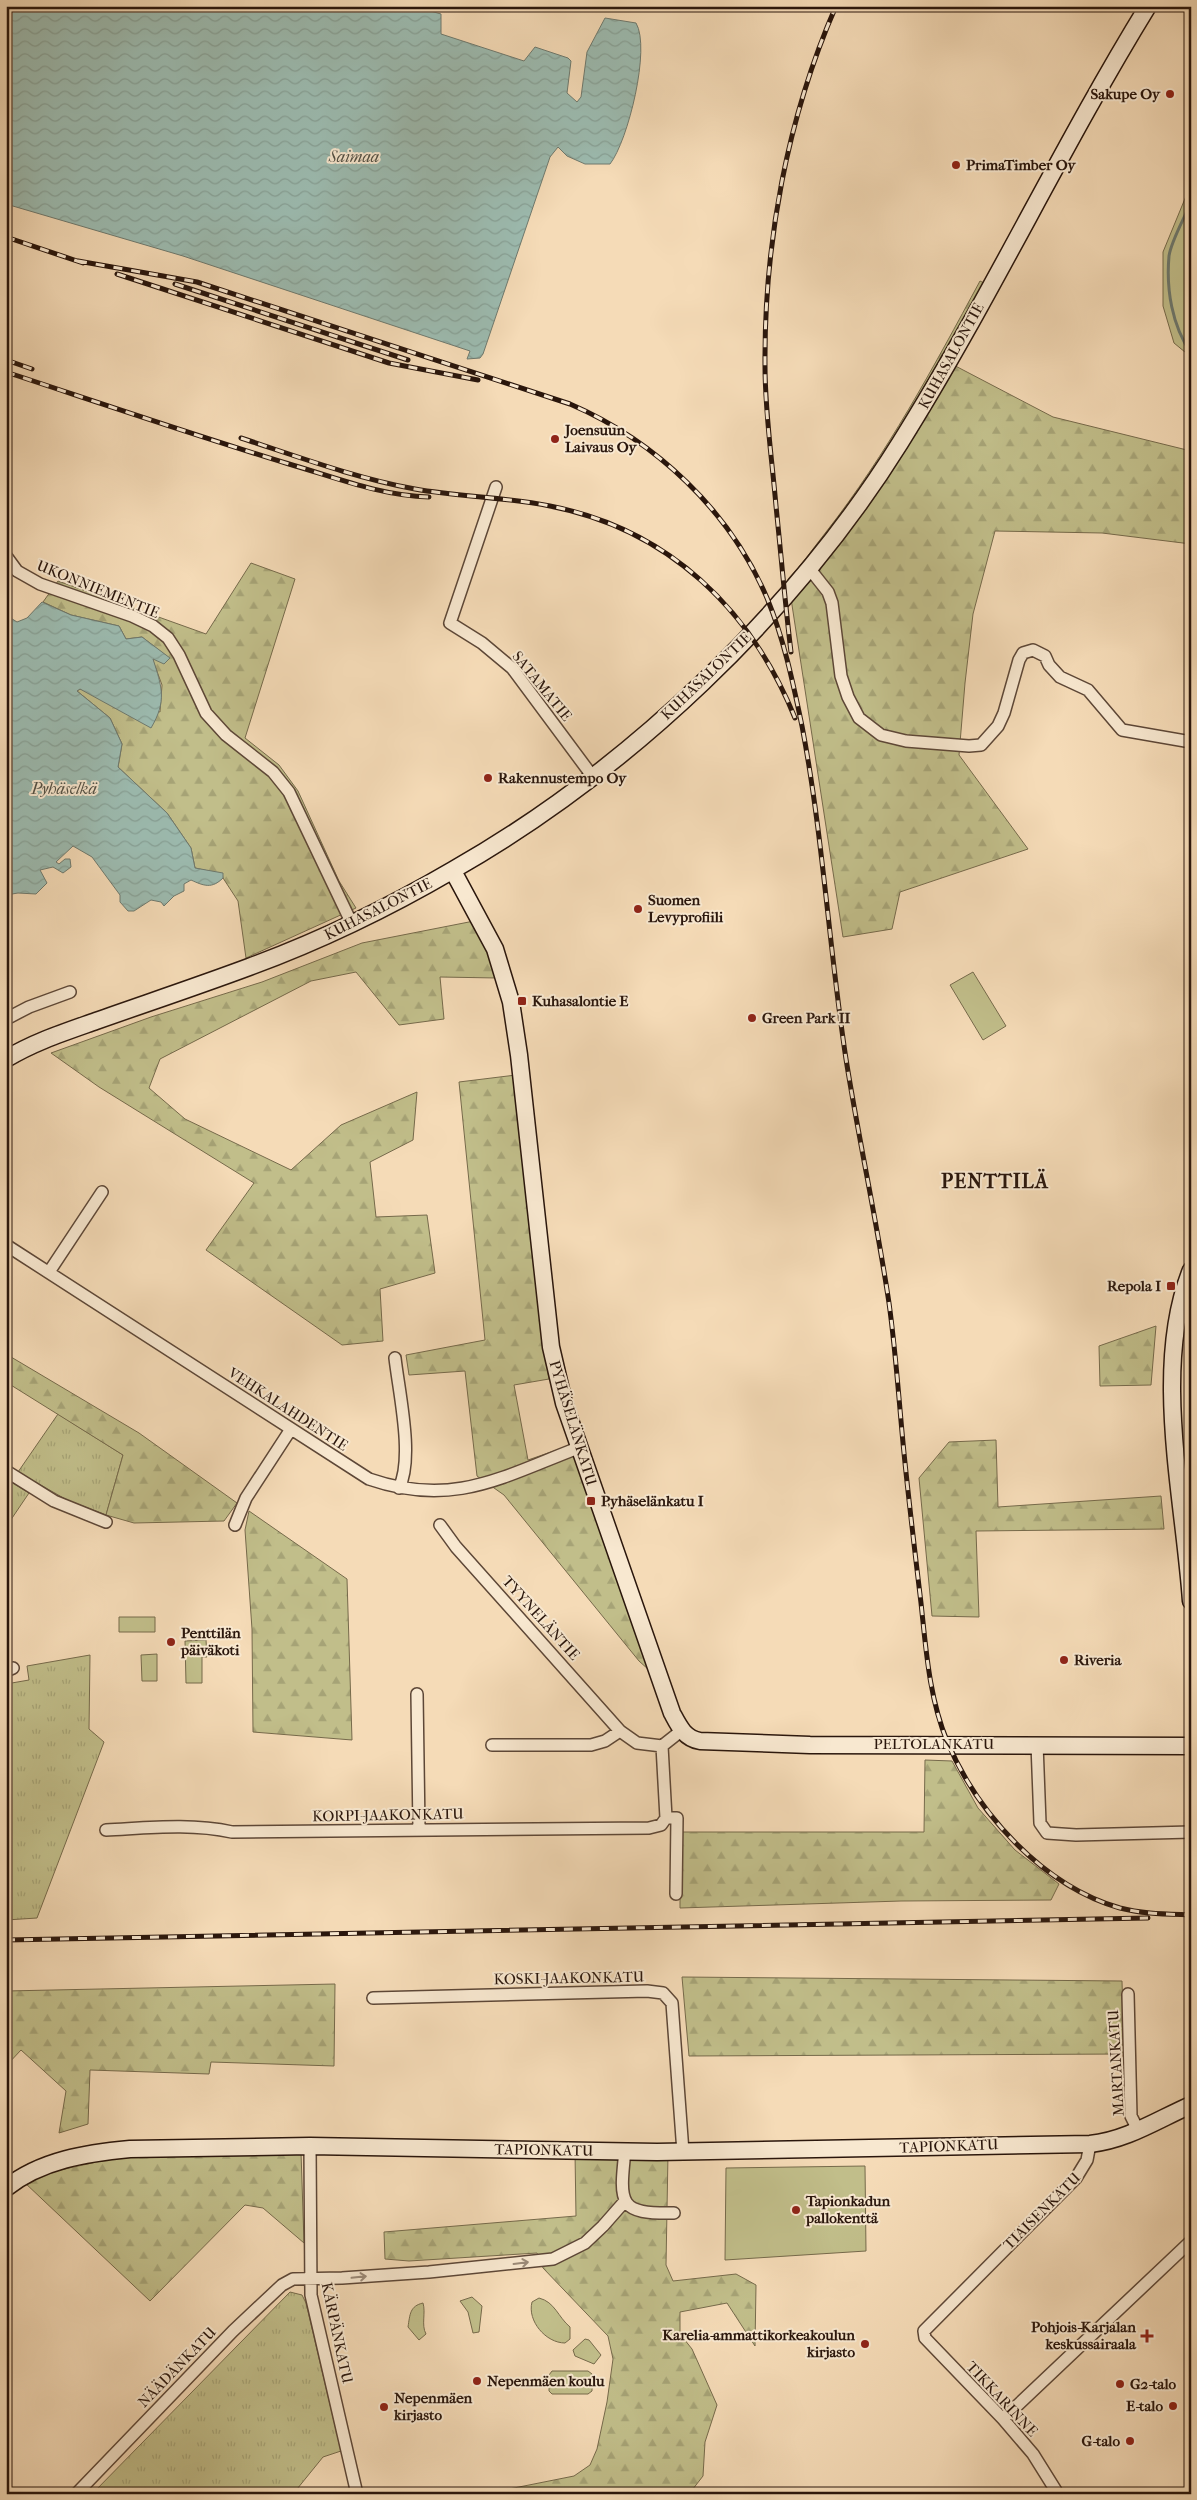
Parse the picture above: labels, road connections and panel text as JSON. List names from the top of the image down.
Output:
{
  "streets": {
    "street": [
      "KUHASALONTIE",
      "UKONNIEMENTIE",
      "SATAMATIE",
      "VEHKALAHDENTIE",
      "PYHÄSELÄNKATU",
      "TYYNELÄNTIE",
      "PELTOLANKATU",
      "KORPI-JAAKONKATU",
      "KOSKI-JAAKONKATU",
      "MARTANKATU",
      "TAPIONKATU",
      "TIAISENKATU",
      "KÄRPÄNKATU",
      "NÄÄDÄNKATU",
      "TIKKARINNE"
    ]
  },
  "crossings": [
    ["KUHASALONTIE", "UKONNIEMENTIE"],
    ["KUHASALONTIE", "SATAMATIE"],
    ["KUHASALONTIE", "PYHÄSELÄNKATU"],
    ["VEHKALAHDENTIE", "PYHÄSELÄNKATU"],
    ["PYHÄSELÄNKATU", "PELTOLANKATU"],
    ["KOSKI-JAAKONKATU", "TAPIONKATU"],
    ["TAPIONKATU", "TIAISENKATU"],
    ["TAPIONKATU", "KÄRPÄNKATU"],
    ["TIAISENKATU", "TIKKARINNE"],
    ["KÄRPÄNKATU", "NÄÄDÄNKATU"]
  ],
  "one_way": ["NÄÄDÄNKATU"],
  "districts": ["PENTTILÄ"],
  "water": ["Saimaa", "Pyhäselkä"],
  "places": {
    "other": [
      "Sakupe Oy",
      "PrimaTimber Oy",
      "Joensuun Laivaus Oy",
      "Rakennustempo Oy",
      "Suomen Levyprofiili",
      "Green Park II",
      "Penttilän päiväkoti",
      "Riveria",
      "Tapionkadun pallokenttä",
      "Karelia-ammattikorkeakoulun kirjasto",
      "Nepenmäen koulu",
      "G2-talo",
      "E-talo",
      "Nepenmäen kirjasto",
      "G-talo"
    ],
    "transit": ["Kuhasalontie E", "Repola I", "Pyhäselänkatu I"],
    "health": ["Pohjois-Karjalan keskussairaala"]
  }
}
